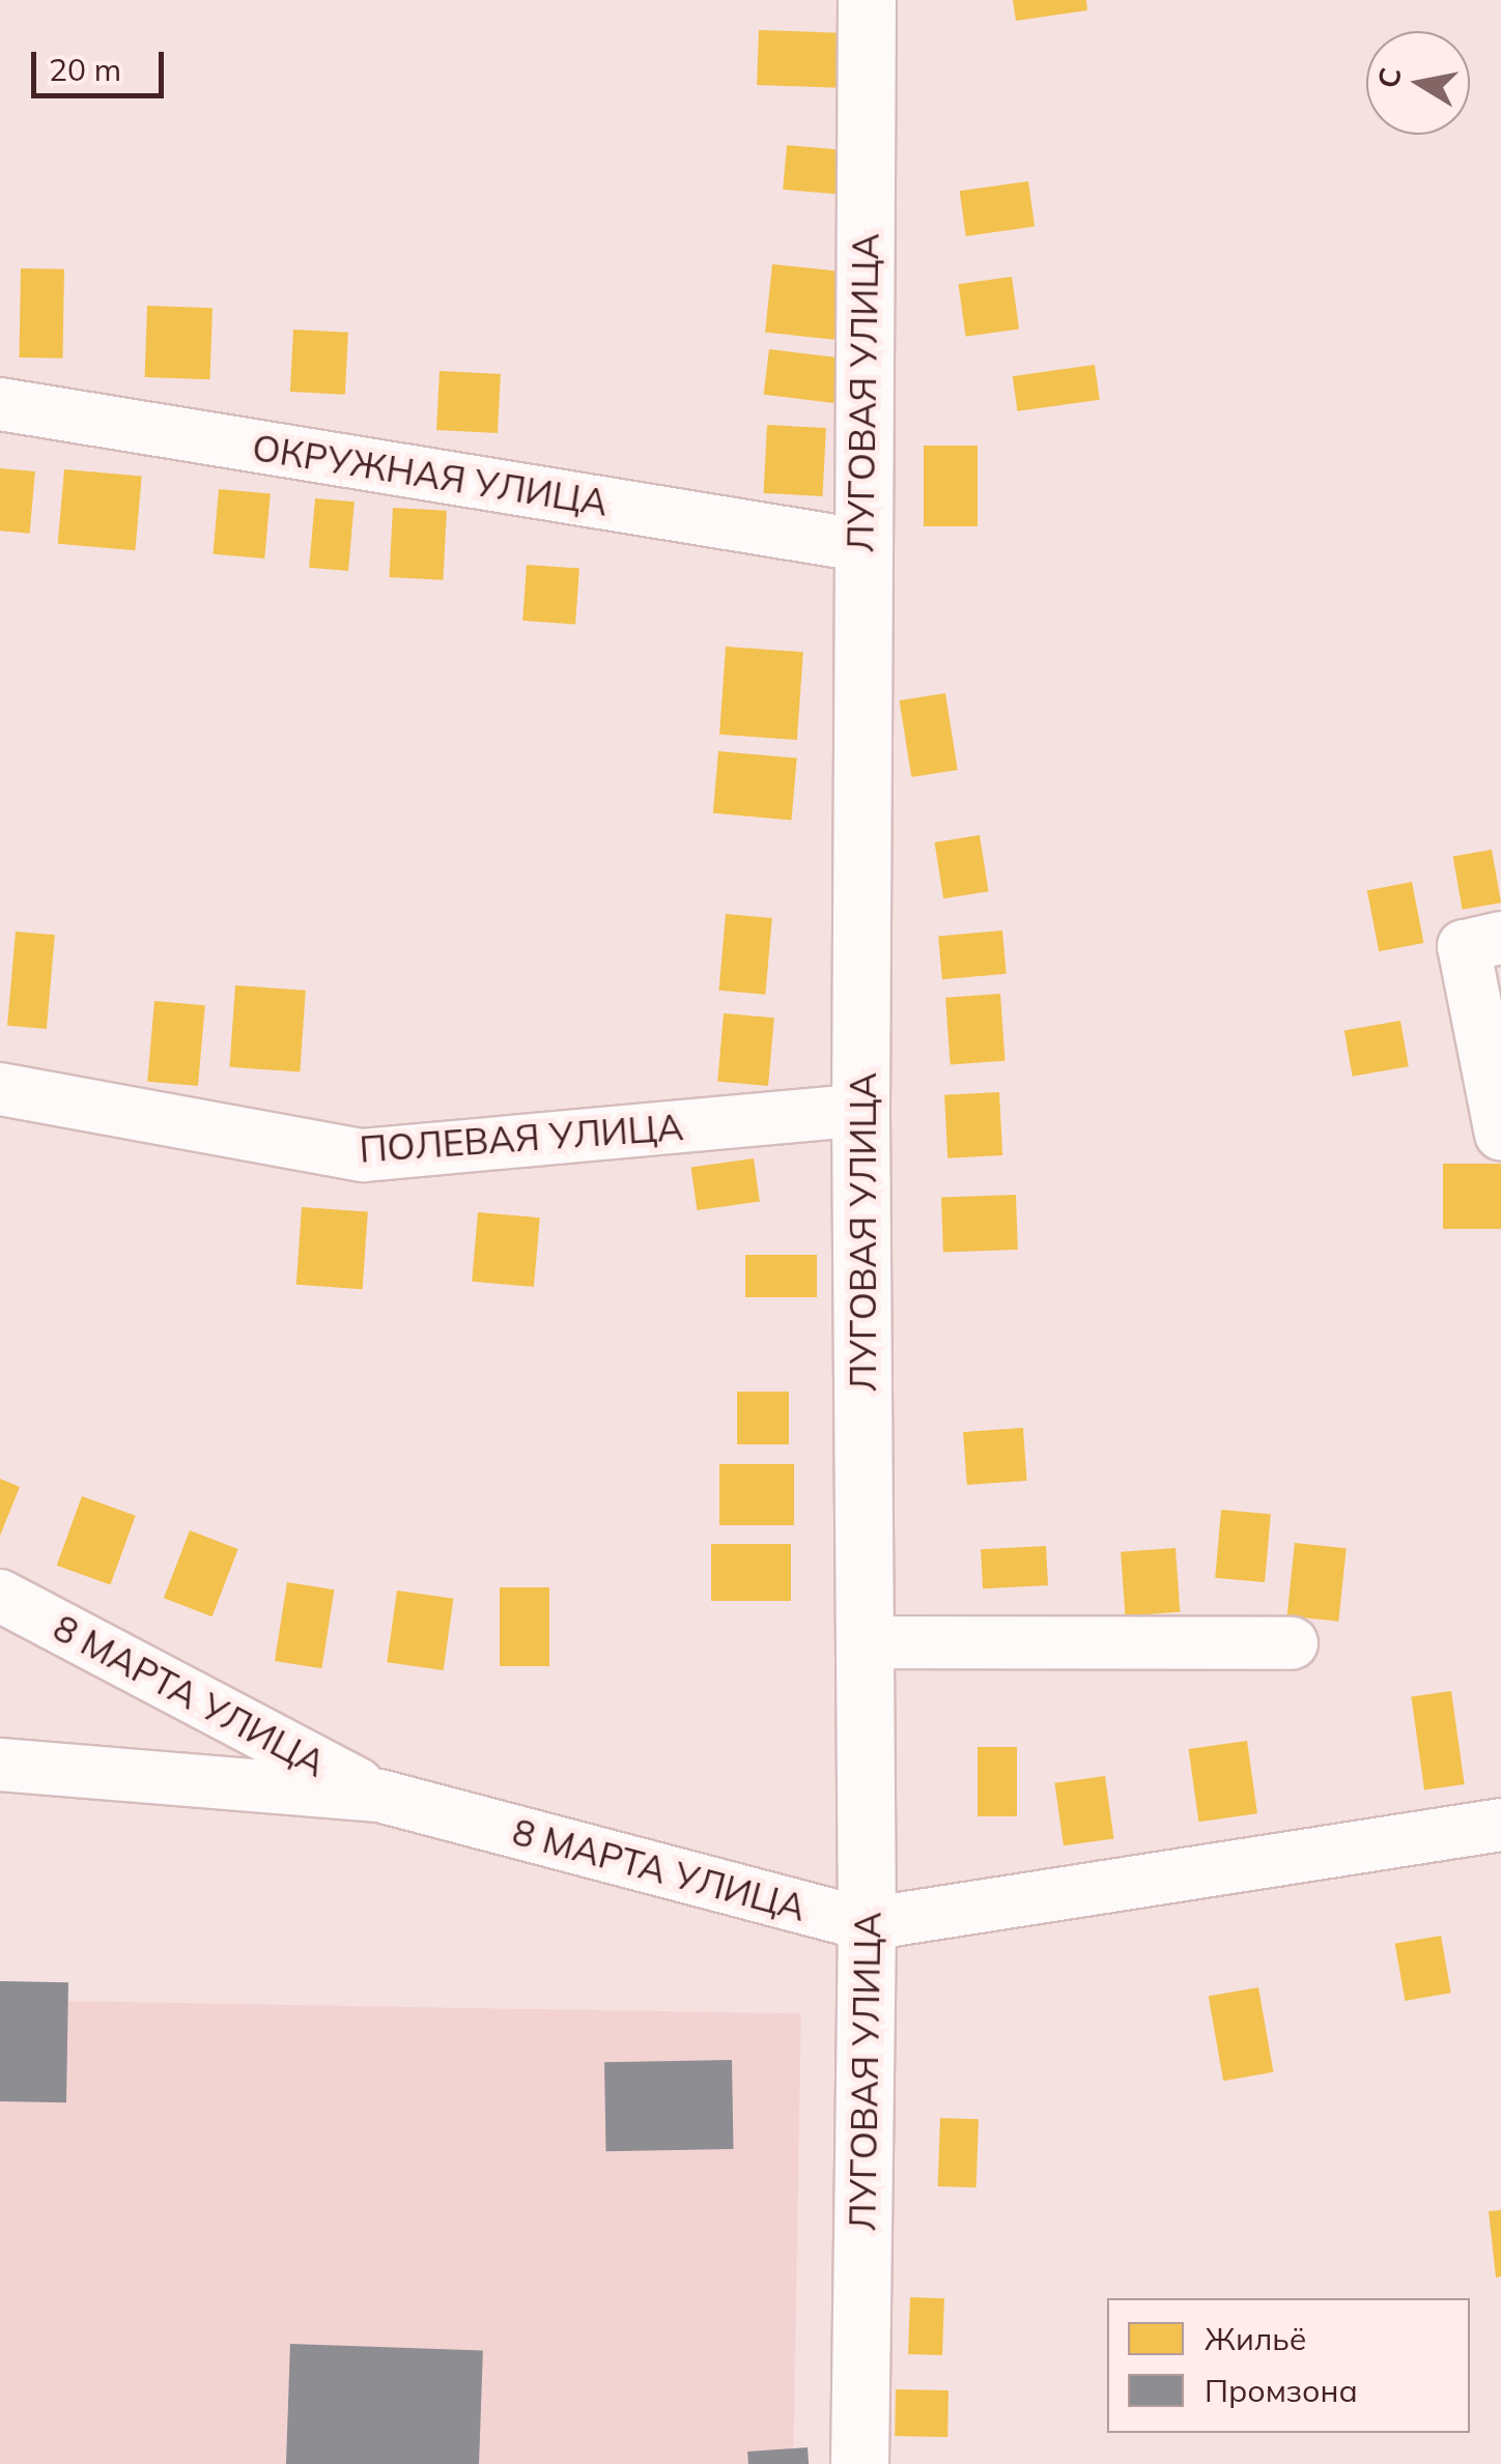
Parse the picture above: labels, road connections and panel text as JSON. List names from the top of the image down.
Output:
{
  "streets": {
    "street": [
      "ЛУГОВАЯ УЛИЦА",
      "ОКРУЖНАЯ УЛИЦА",
      "ПОЛЕВАЯ УЛИЦА",
      "8 МАРТА УЛИЦА"
    ]
  },
  "crossings": [
    ["ЛУГОВАЯ УЛИЦА", "ОКРУЖНАЯ УЛИЦА"],
    ["ЛУГОВАЯ УЛИЦА", "ПОЛЕВАЯ УЛИЦА"],
    ["ЛУГОВАЯ УЛИЦА", "8 МАРТА УЛИЦА"]
  ],
  "legend": ["Жильё", "Промзона"],
  "scale_bar": "20 m",
  "north": "left"
}
